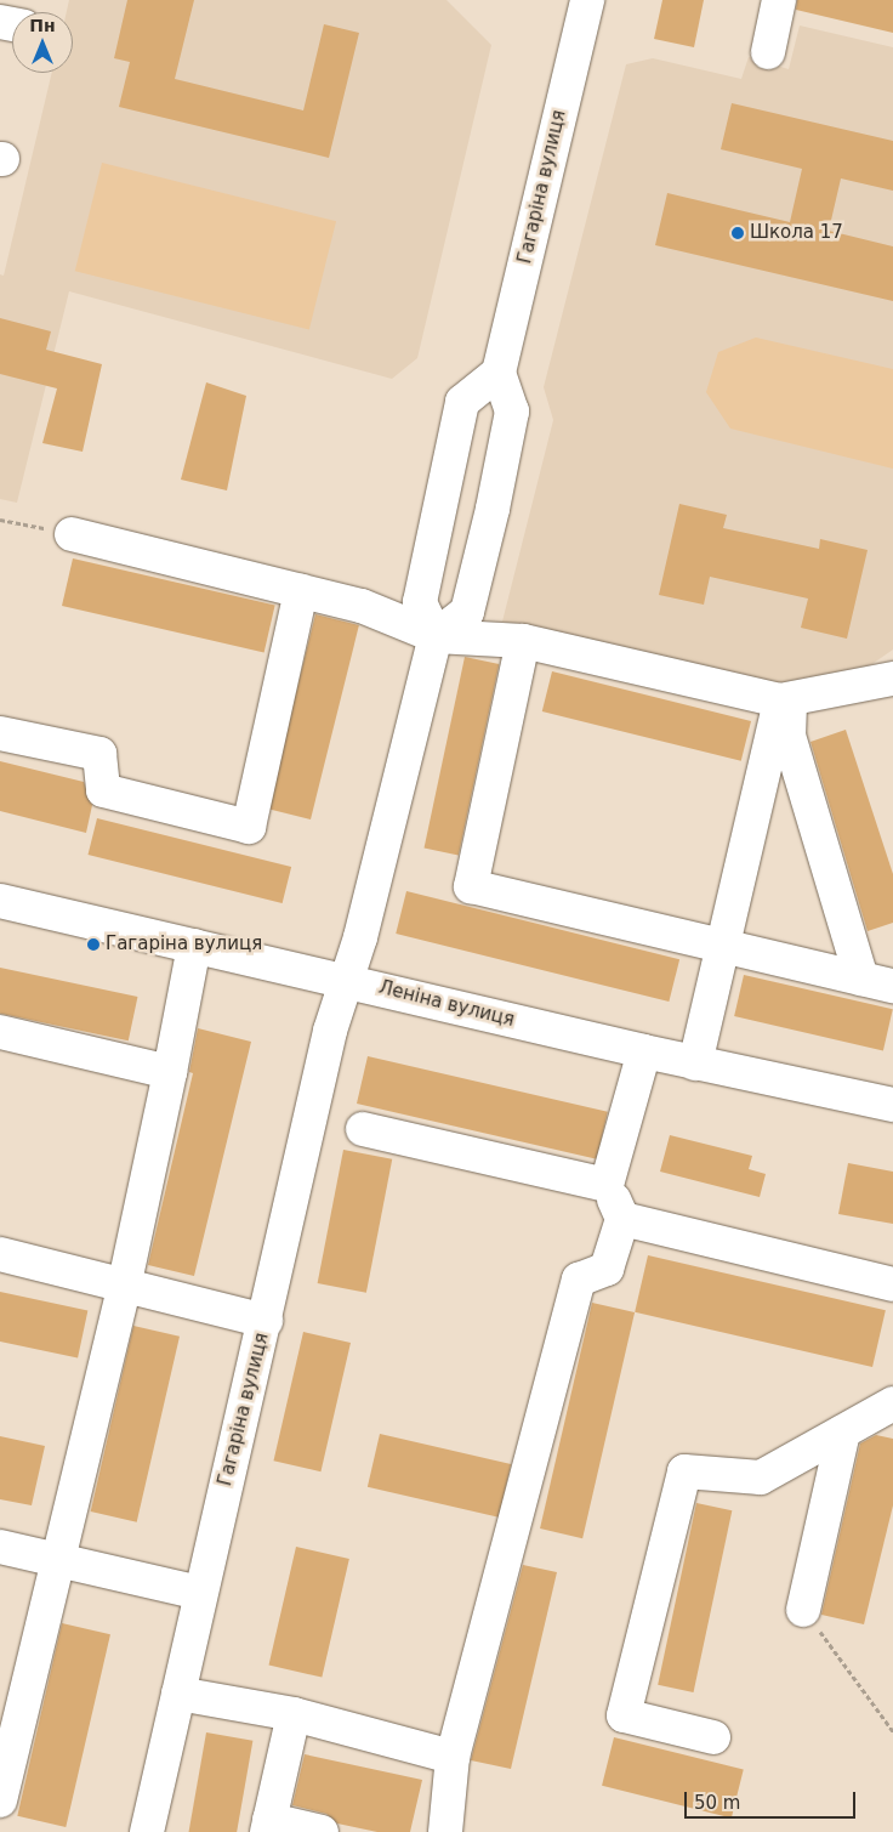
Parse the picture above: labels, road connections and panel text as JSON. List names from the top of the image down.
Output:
{
  "streets": {
    "street": ["Гагаріна вулиця", "Леніна вулиця"]
  },
  "crossings": [
    ["Гагаріна вулиця", "Леніна вулиця"]
  ],
  "places": ["Школа 17", "Гагаріна вулиця"],
  "scale_bar": "50 m",
  "north": "top"
}
